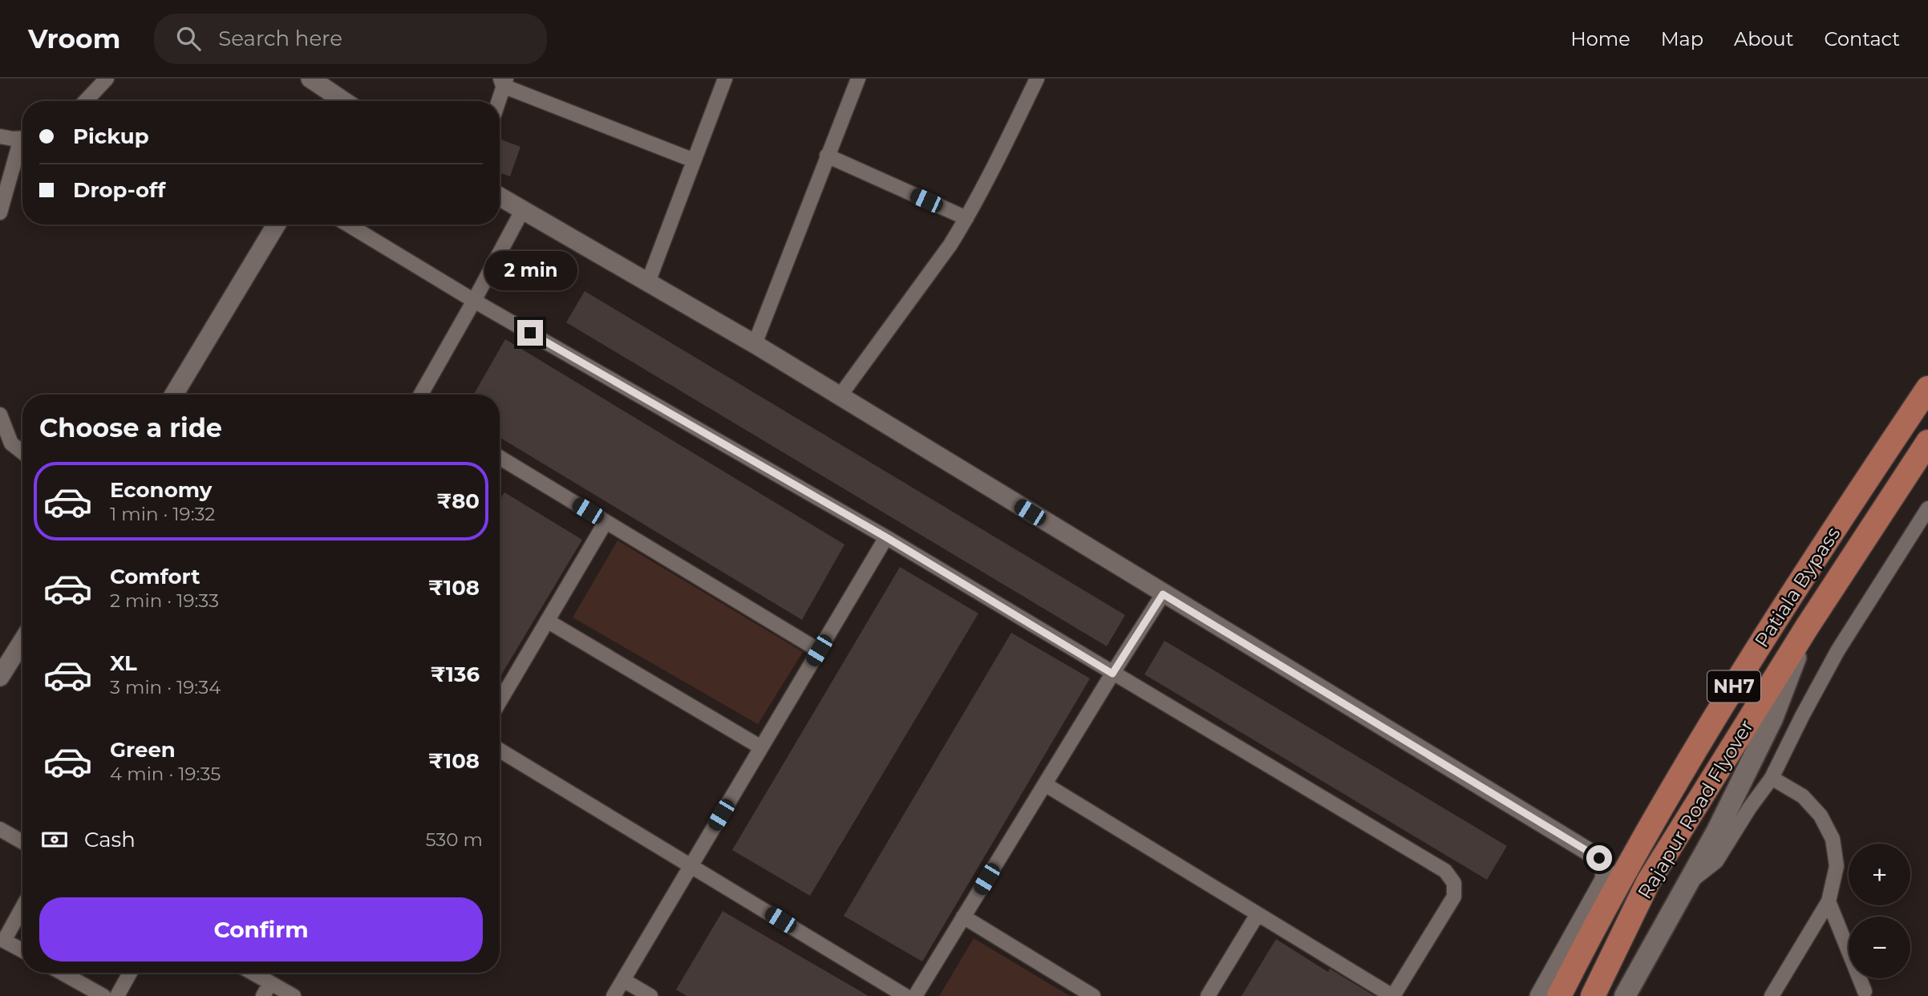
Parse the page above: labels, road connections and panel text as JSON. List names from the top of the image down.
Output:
{
  "streets": {
    "highway": ["Patiala Bypass", "NH7", "Rajapur Road Flyover"]
  },
  "crossings": [
    ["Patiala Bypass", "Rajapur Road Flyover"]
  ],
  "page": {
    "header": "Vroom",
    "search": "Search here",
    "nav": [
      "Home",
      "Map",
      "About",
      "Contact"
    ],
    "banner": ["Pickup", "Drop-off"],
    "bubble": "2 min",
    "heading": "Choose a ride",
    "list": [
      {
        "name": "Economy",
        "note": "1 min · 19:32",
        "value": "₹80"
      },
      {
        "name": "Comfort",
        "note": "2 min · 19:33",
        "value": "₹108"
      },
      {
        "name": "XL",
        "note": "3 min · 19:34",
        "value": "₹136"
      },
      {
        "name": "Green",
        "note": "4 min · 19:35",
        "value": "₹108"
      }
    ],
    "pay": ["Cash", "530 m"],
    "map_buttons": ["+", "−"],
    "buttons": "Confirm"
  }
}
